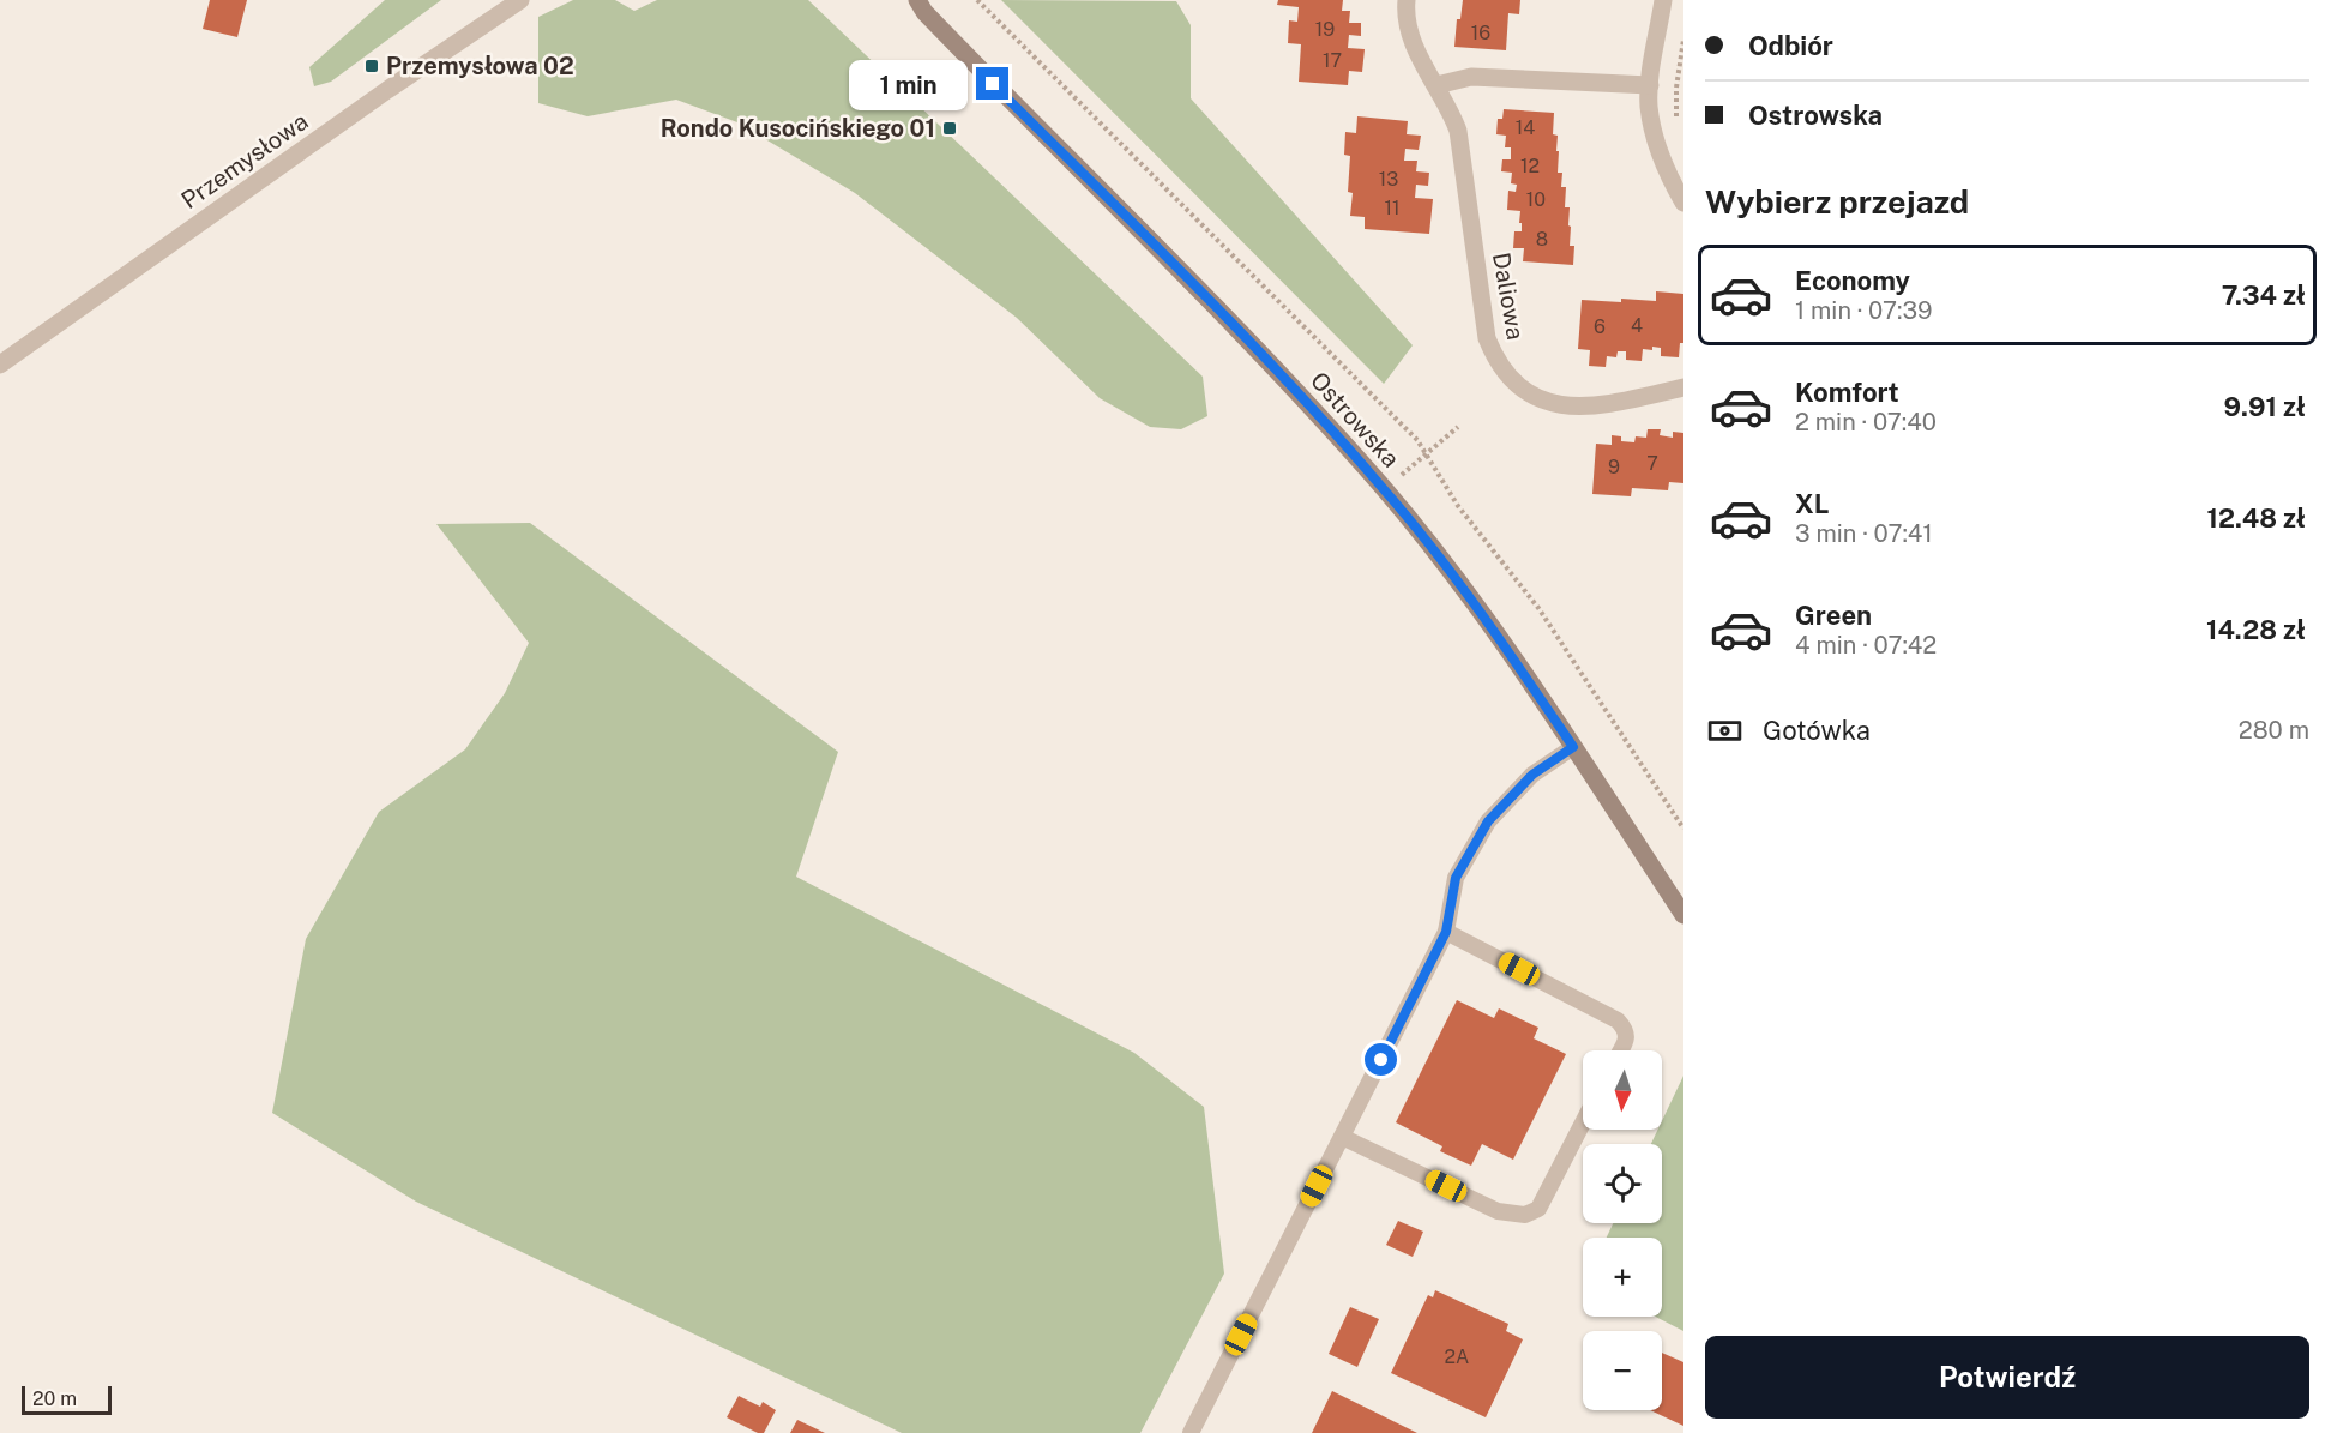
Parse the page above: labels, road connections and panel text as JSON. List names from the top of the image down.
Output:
{
  "streets": {
    "main road": ["Ostrowska"],
    "street": ["Przemysłowa", "Daliowa"]
  },
  "places": {
    "transit": ["Przemysłowa 02", "Rondo Kusocińskiego 01"]
  },
  "house_numbers": [
    "19",
    "16",
    "17",
    "14",
    "12",
    "13",
    "10",
    "11",
    "8",
    "4",
    "6",
    "7",
    "9",
    "2A"
  ],
  "scale_bar": "20 m",
  "north": "bottom",
  "page": {
    "banner": ["Odbiór", "Ostrowska"],
    "bubble": "1 min",
    "heading": "Wybierz przejazd",
    "list": [
      {
        "name": "Economy",
        "note": "1 min · 07:39",
        "value": "7.34 zł"
      },
      {
        "name": "Komfort",
        "note": "2 min · 07:40",
        "value": "9.91 zł"
      },
      {
        "name": "XL",
        "note": "3 min · 07:41",
        "value": "12.48 zł"
      },
      {
        "name": "Green",
        "note": "4 min · 07:42",
        "value": "14.28 zł"
      }
    ],
    "pay": ["Gotówka", "280 m"],
    "map_buttons": ["+", "−"],
    "buttons": "Potwierdź",
    "scale": "20 m"
  }
}
